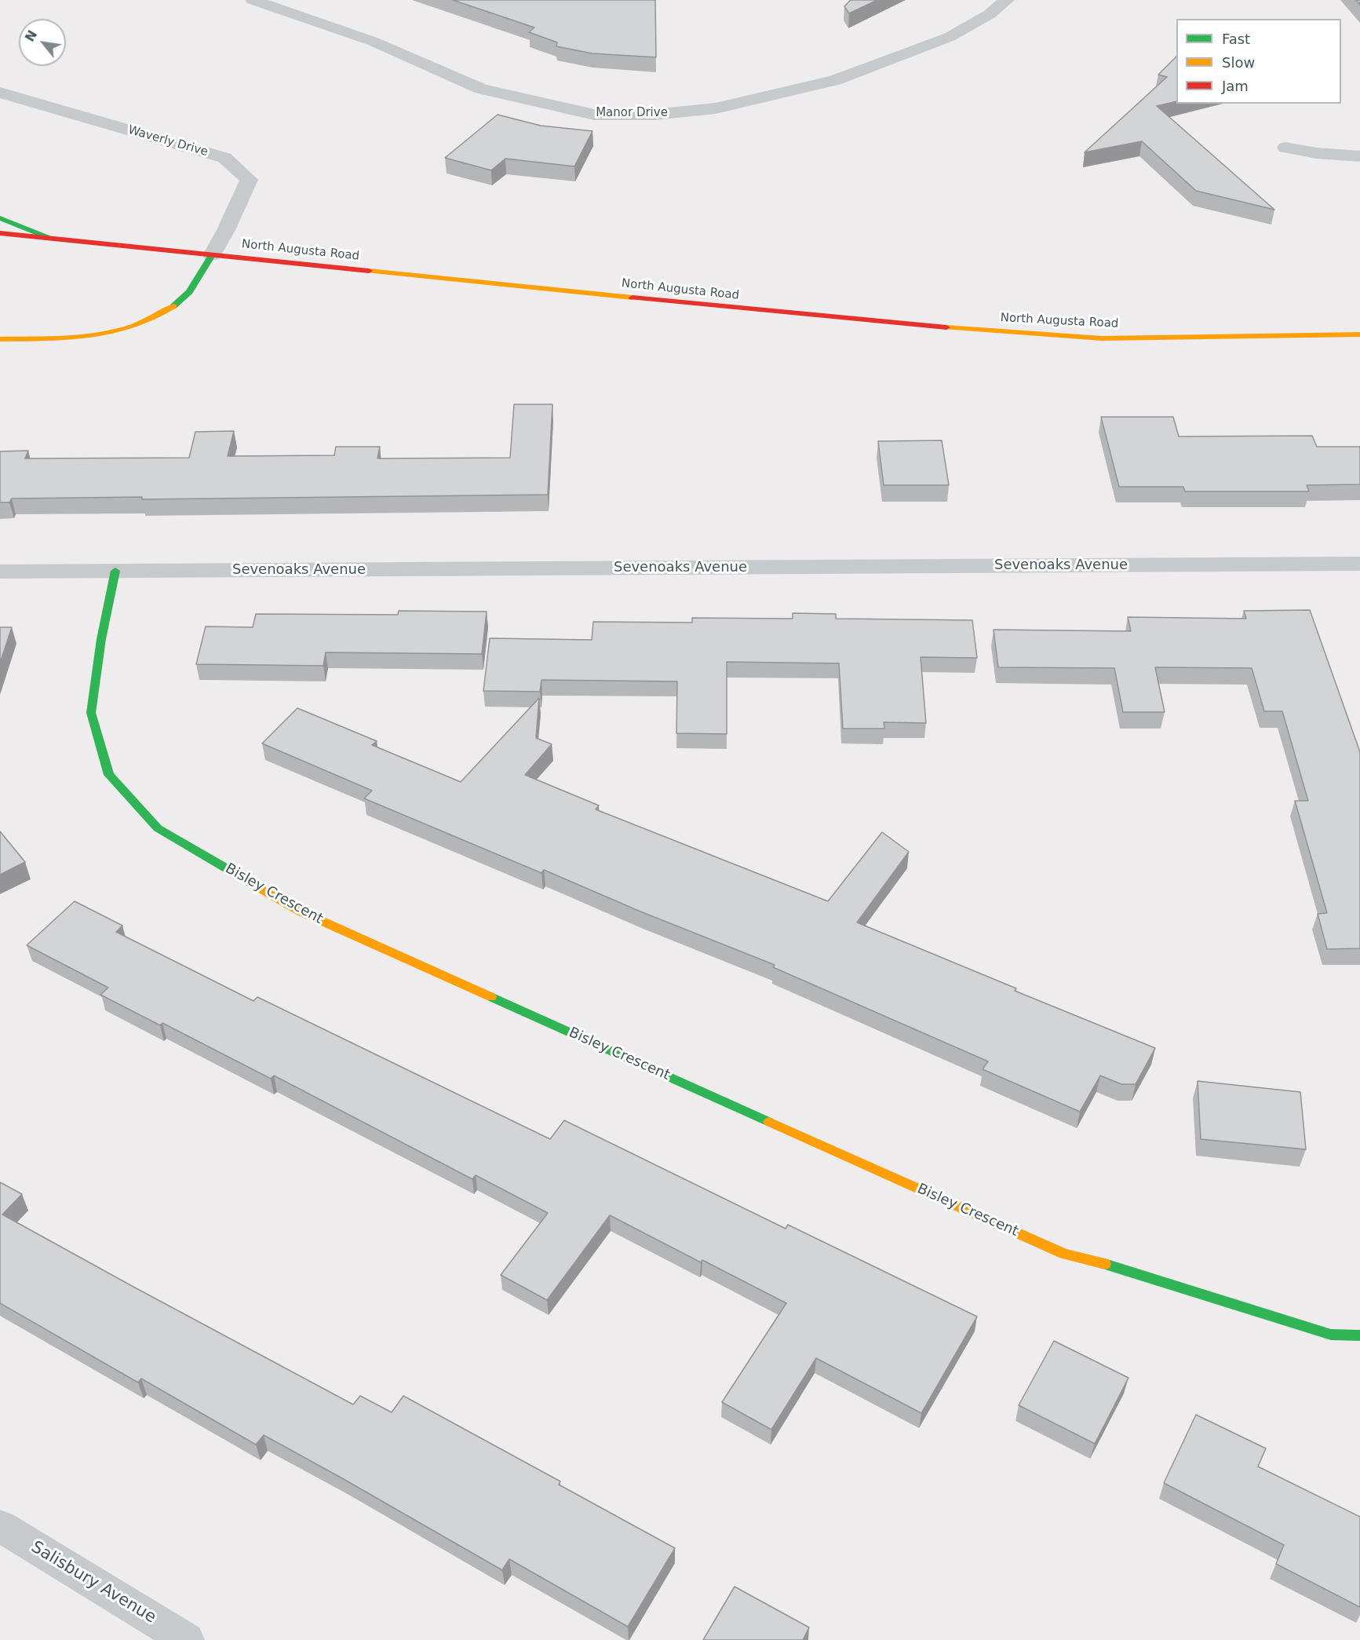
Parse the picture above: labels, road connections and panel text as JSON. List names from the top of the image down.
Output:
{
  "streets": {
    "main road": ["North Augusta Road", "Bisley Crescent"],
    "street": [
      "Manor Drive",
      "Waverly Drive",
      "Sevenoaks Avenue",
      "Salisbury Avenue"
    ]
  },
  "crossings": [
    ["Waverly Drive", "North Augusta Road"],
    ["Sevenoaks Avenue", "Bisley Crescent"]
  ],
  "legend": ["Fast", "Slow", "Jam"],
  "north": "top left"
}
